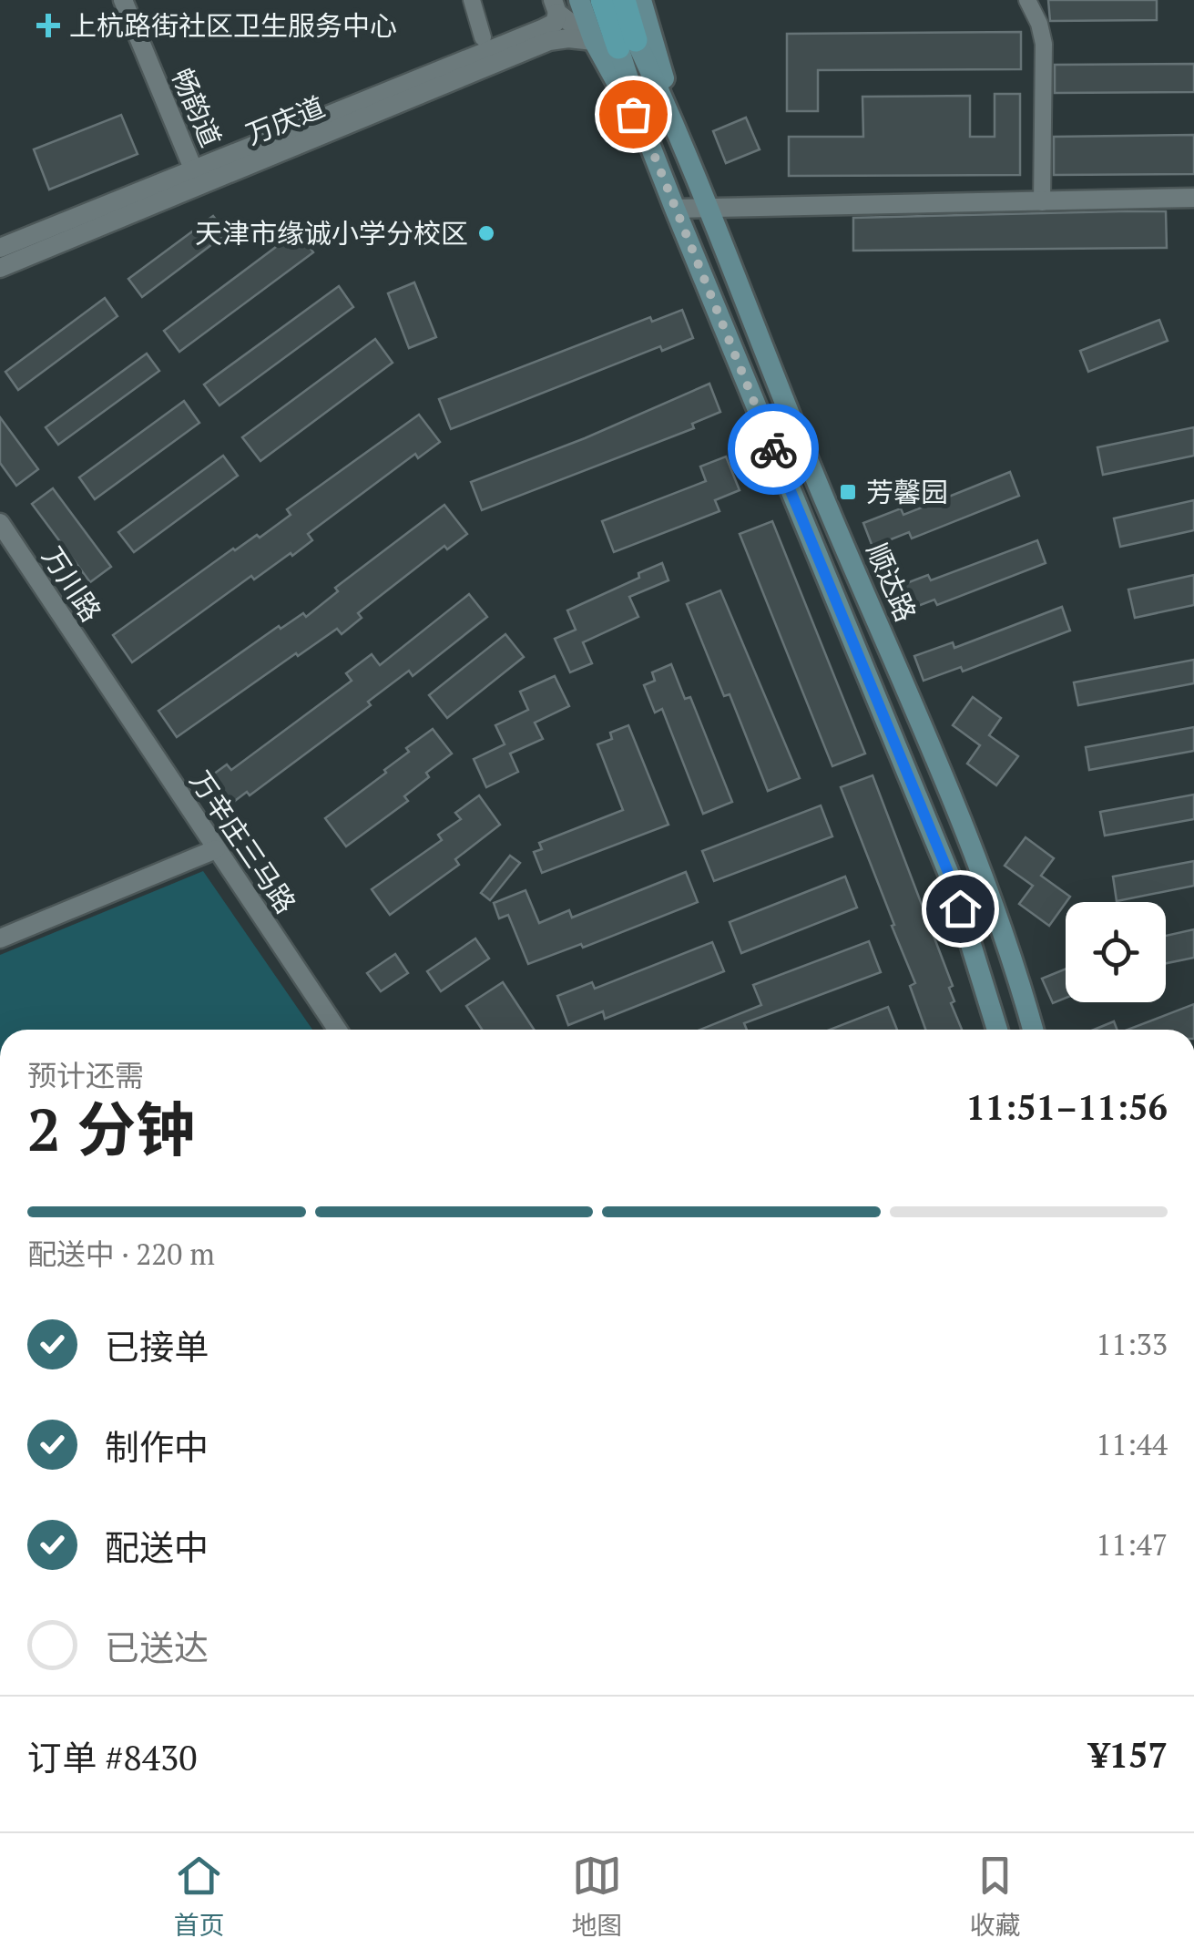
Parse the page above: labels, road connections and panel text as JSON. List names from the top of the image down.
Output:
{
  "streets": {
    "main road": ["顺达路"],
    "street": [
      "畅韵道",
      "万庆道",
      "万川路",
      "万辛庄三马路"
    ]
  },
  "crossings": [
    ["畅韵道", "万庆道"],
    ["万川路", "万辛庄三马路"]
  ],
  "places": {
    "health": ["上杭路街社区卫生服务中心"],
    "other": ["天津市缘诚小学分校区"],
    "transit": ["芳馨园"]
  },
  "page": {
    "heading": ["2 分钟", "预计还需", "11:51–11:56"],
    "panel": ["订单 #8430", "¥157"],
    "bar": "配送中 · 220 m",
    "list": [
      ["已接单", "11:33"],
      ["制作中", "11:44"],
      ["配送中", "11:47"],
      "已送达"
    ],
    "tabs": ["首页", "地图", "收藏"]
  }
}
